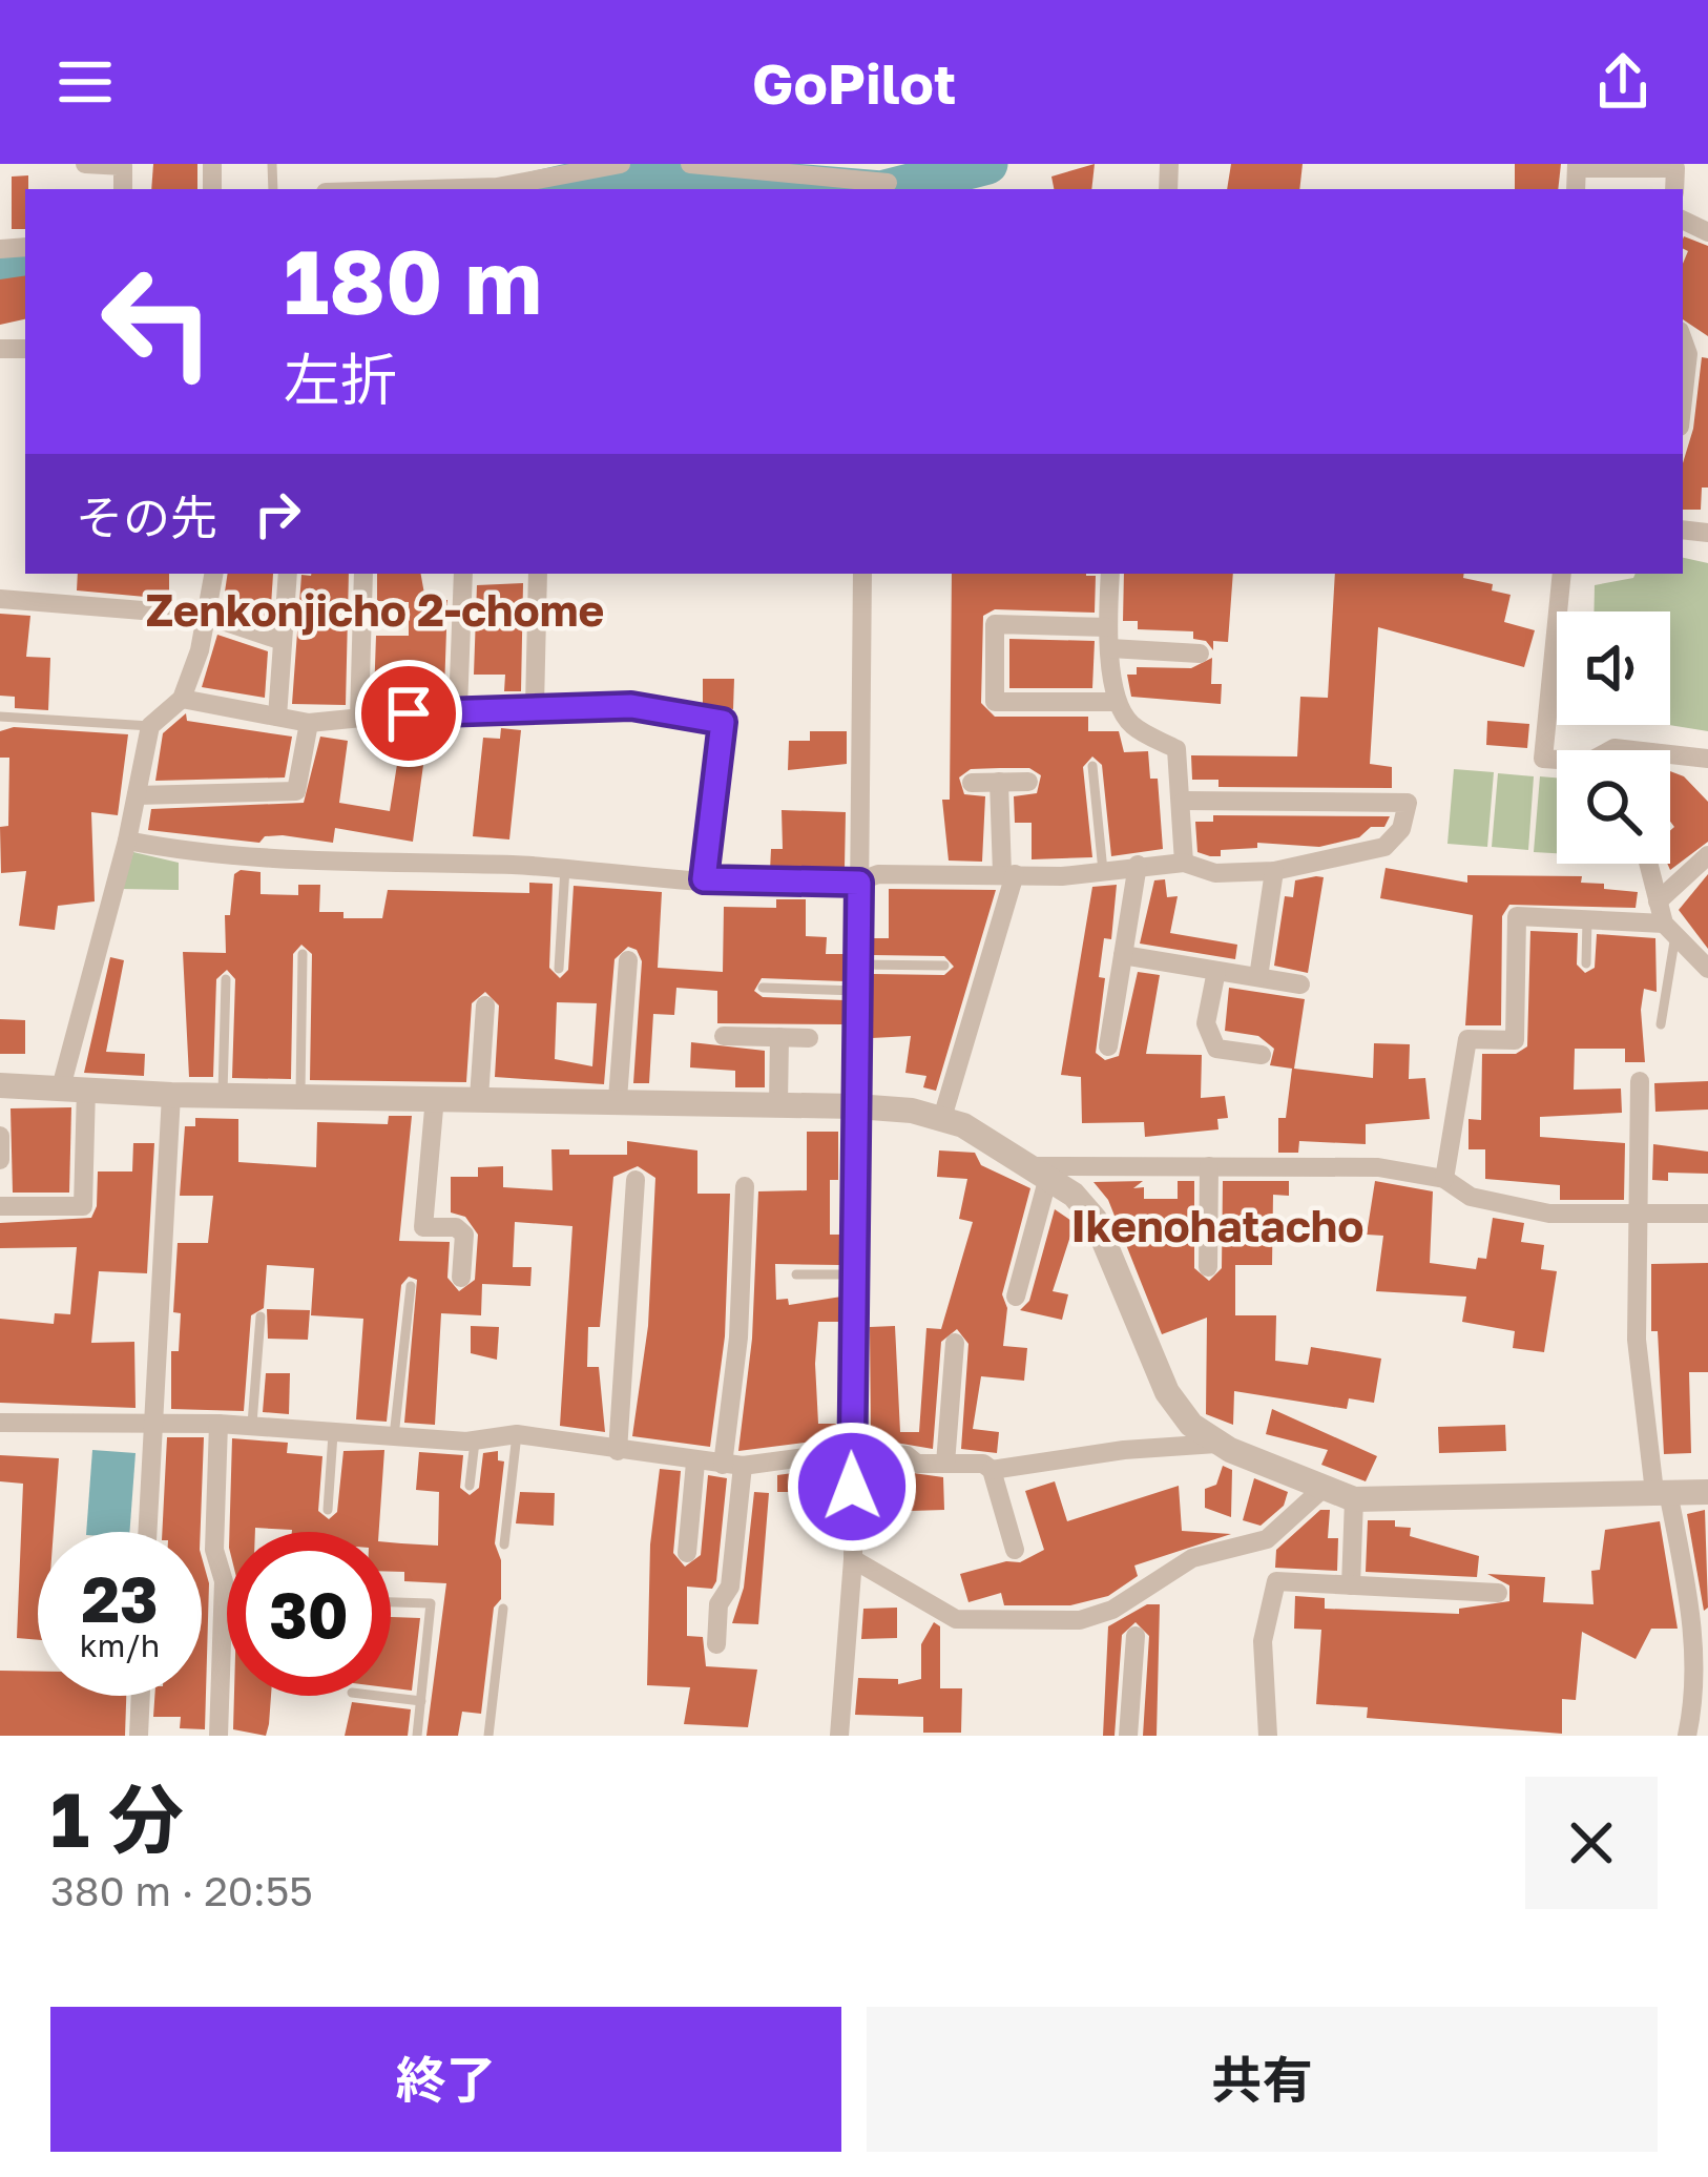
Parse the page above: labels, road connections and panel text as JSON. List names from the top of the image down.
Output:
{
  "districts": ["Zenkonjicho 2-chome", "Ikenohatacho"],
  "page": {
    "header": "GoPilot",
    "turn": ["180 m", "左折"],
    "then": "その先",
    "speed": "23 km/h",
    "limit": "30",
    "heading": ["1 分", "380 m · 20:55"],
    "buttons": ["終了", "共有"]
  }
}
